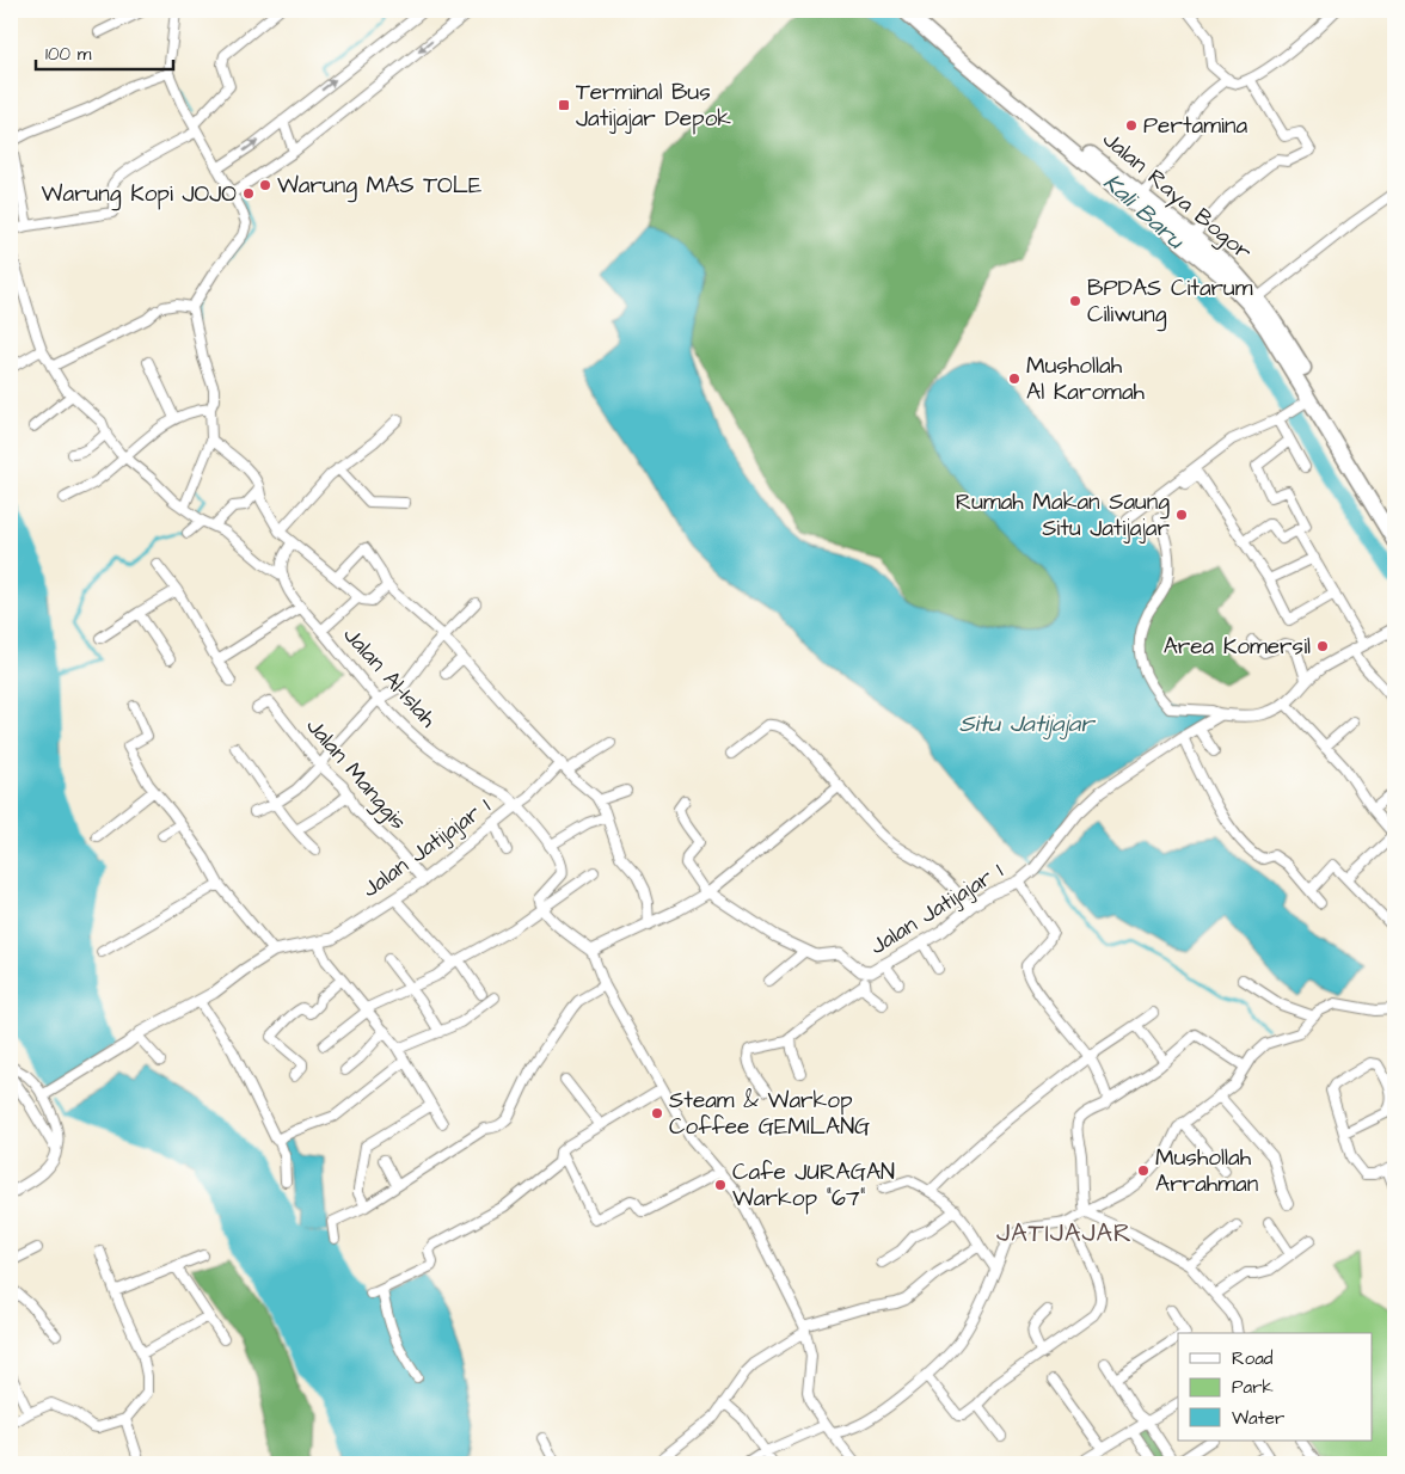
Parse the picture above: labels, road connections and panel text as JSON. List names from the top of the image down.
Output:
{
  "streets": {
    "highway": ["Jalan Raya Bogor"],
    "street": ["Jalan Al-Islah", "Jalan Manggis", "Jalan Jatijajar 1"]
  },
  "crossings": [
    ["Jalan Al-Islah", "Jalan Jatijajar 1"],
    ["Jalan Manggis", "Jalan Jatijajar 1"]
  ],
  "districts": ["JATIJAJAR"],
  "water": ["Kali Baru", "Situ Jatijajar"],
  "places": {
    "transit": ["Terminal Bus Jatijajar Depok"],
    "other": [
      "Pertamina",
      "Warung MAS TOLE",
      "Warung Kopi JOJO",
      "BPDAS Citarum Ciliwung",
      "Mushollah Al Karomah",
      "Rumah Makan Saung Situ Jatijajar",
      "Area Komersil",
      "Steam & Warkop Coffee GEMILANG",
      "Mushollah Arrahman",
      "Cafe JURAGAN Warkop \"67\""
    ]
  },
  "legend": ["Road", "Park", "Water"],
  "scale_bar": "100 m"
}
